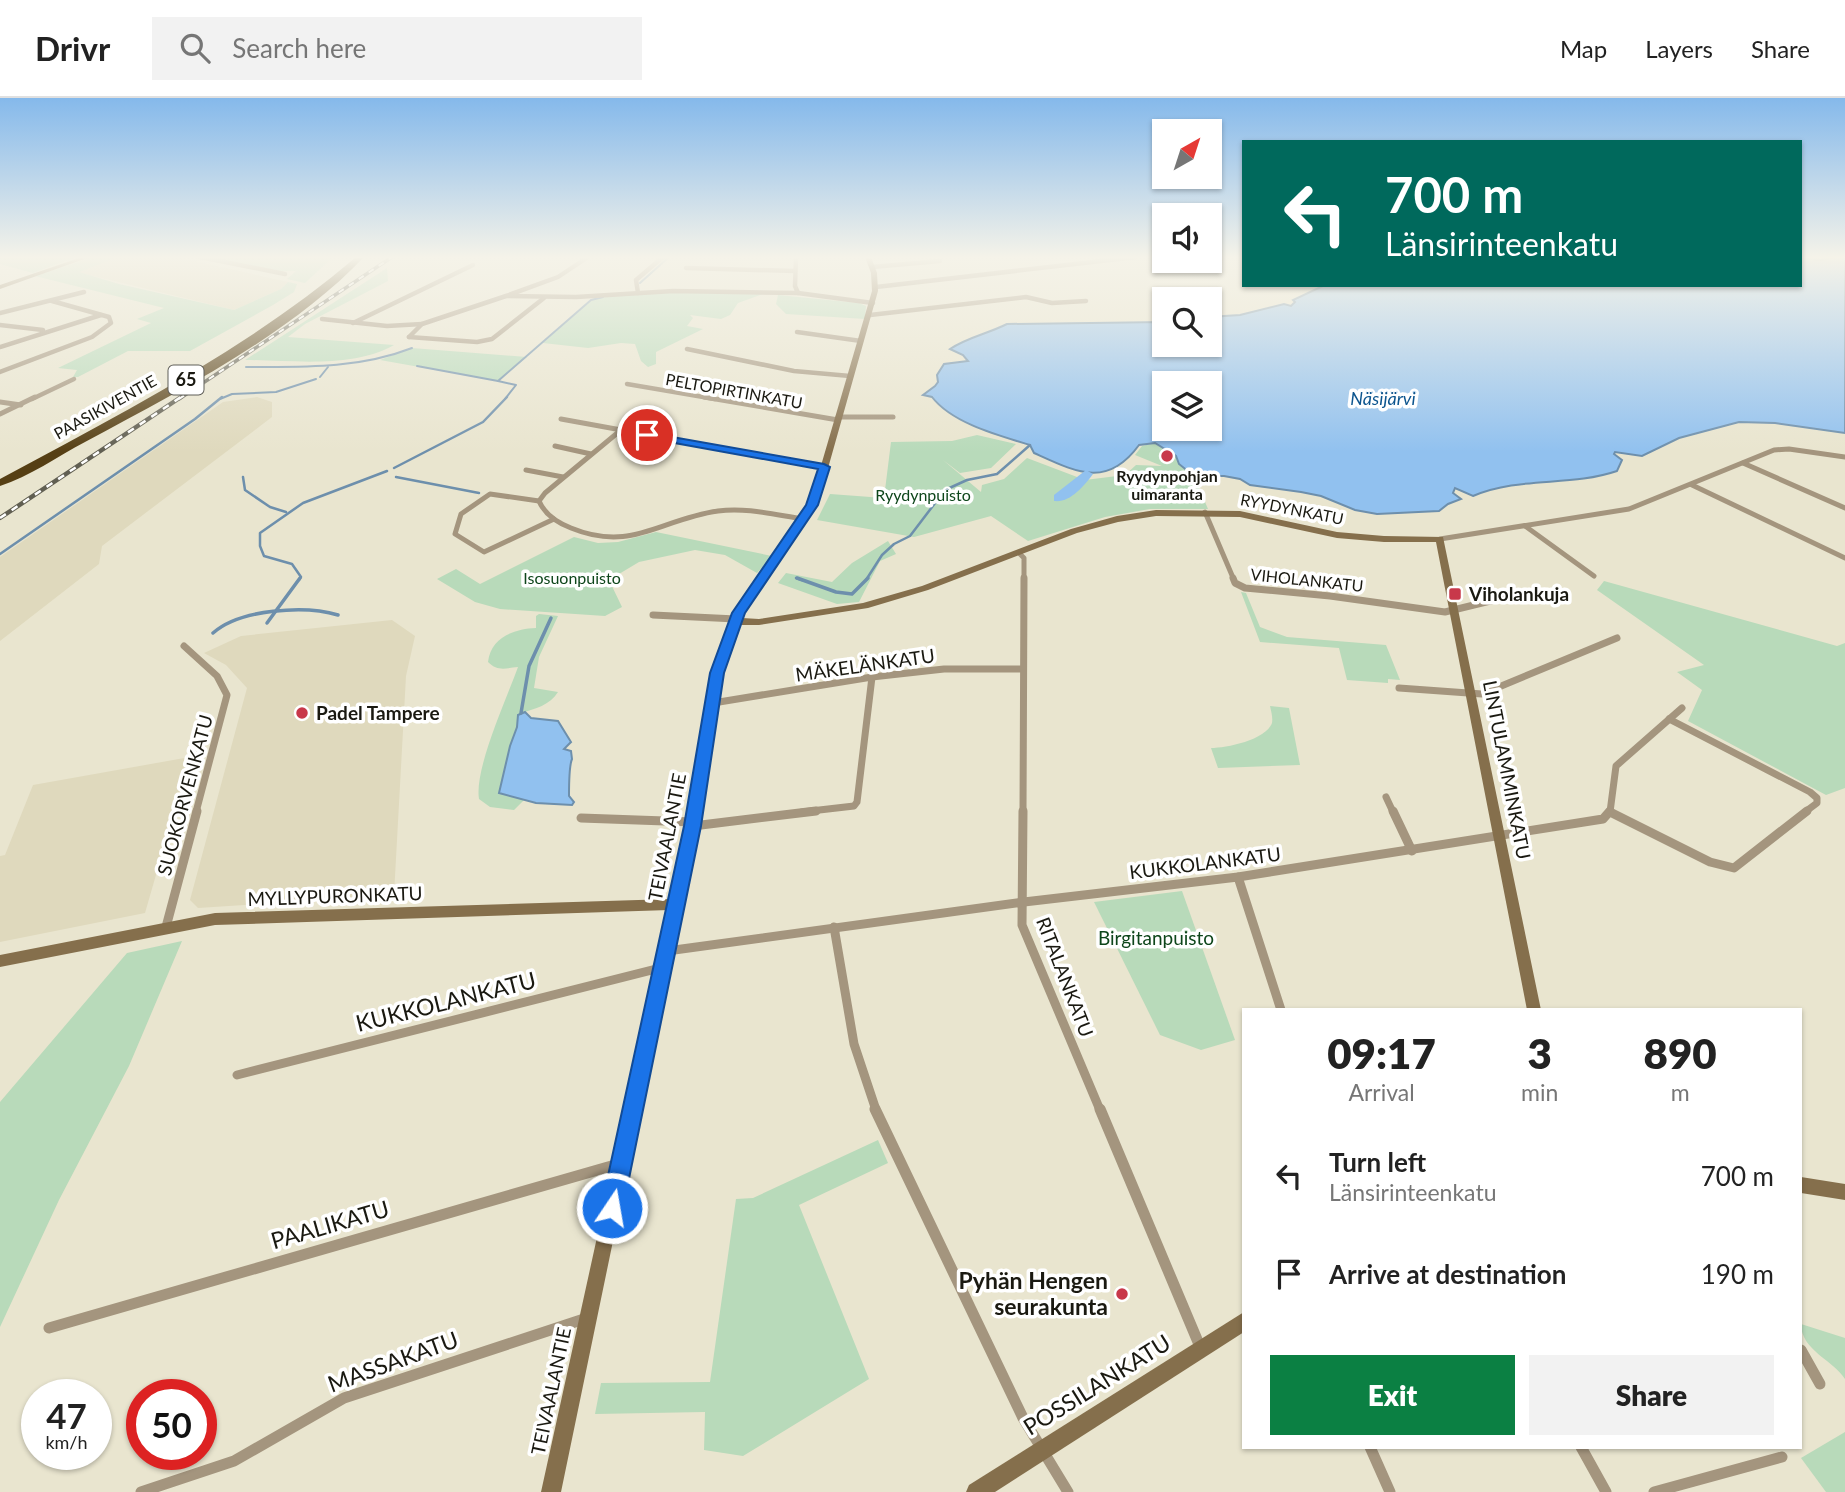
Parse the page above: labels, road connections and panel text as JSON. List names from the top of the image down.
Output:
{
  "streets": {
    "highway": ["65", "PAASIKIVENTIE"],
    "main road": [
      "RYYDYNKATU",
      "LINTULAMMINKATU",
      "TEIVAALANTIE",
      "MYLLYPURONKATU",
      "POSSILANKATU"
    ],
    "street": [
      "PELTOPIRTINKATU",
      "VIHOLANKATU",
      "MÄKELÄNKATU",
      "SUOKORVENKATU",
      "KUKKOLANKATU",
      "RITALANKATU",
      "PAALIKATU",
      "MASSAKATU"
    ]
  },
  "crossings": [
    ["PELTOPIRTINKATU", "TEIVAALANTIE"],
    ["RYYDYNKATU", "VIHOLANKATU"],
    ["RYYDYNKATU", "LINTULAMMINKATU"],
    ["RYYDYNKATU", "TEIVAALANTIE"],
    ["RYYDYNKATU", "RITALANKATU"],
    ["VIHOLANKATU", "LINTULAMMINKATU"],
    ["MÄKELÄNKATU", "TEIVAALANTIE"],
    ["MÄKELÄNKATU", "RITALANKATU"],
    ["LINTULAMMINKATU", "KUKKOLANKATU"],
    ["SUOKORVENKATU", "MYLLYPURONKATU"],
    ["TEIVAALANTIE", "KUKKOLANKATU"],
    ["TEIVAALANTIE", "MYLLYPURONKATU"],
    ["TEIVAALANTIE", "PAALIKATU"],
    ["TEIVAALANTIE", "MASSAKATU"],
    ["KUKKOLANKATU", "RITALANKATU"],
    ["RITALANKATU", "POSSILANKATU"]
  ],
  "water": ["Näsijärvi"],
  "parks": ["Ryydynpuisto", "Isosuonpuisto", "Birgitanpuisto"],
  "places": {
    "other": ["Ryydynpohjan uimaranta", "Padel Tampere", "Pyhän Hengen seurakunta"],
    "transit": ["Viholankuja"]
  },
  "north": "top right",
  "page": {
    "header": "Drivr",
    "search": "Search here",
    "nav": ["Map", "Layers", "Share"],
    "turn": ["700 m", "Länsirinteenkatu"],
    "eta": [
      "09:17",
      "Arrival",
      "3",
      "min",
      "890",
      "m"
    ],
    "list": [
      {
        "name": "Turn left",
        "note": "Länsirinteenkatu",
        "value": "700 m"
      },
      {
        "name": "Arrive at destination",
        "value": "190 m"
      }
    ],
    "buttons": ["Exit", "Share"],
    "speed": "47 km/h",
    "limit": "50"
  }
}
